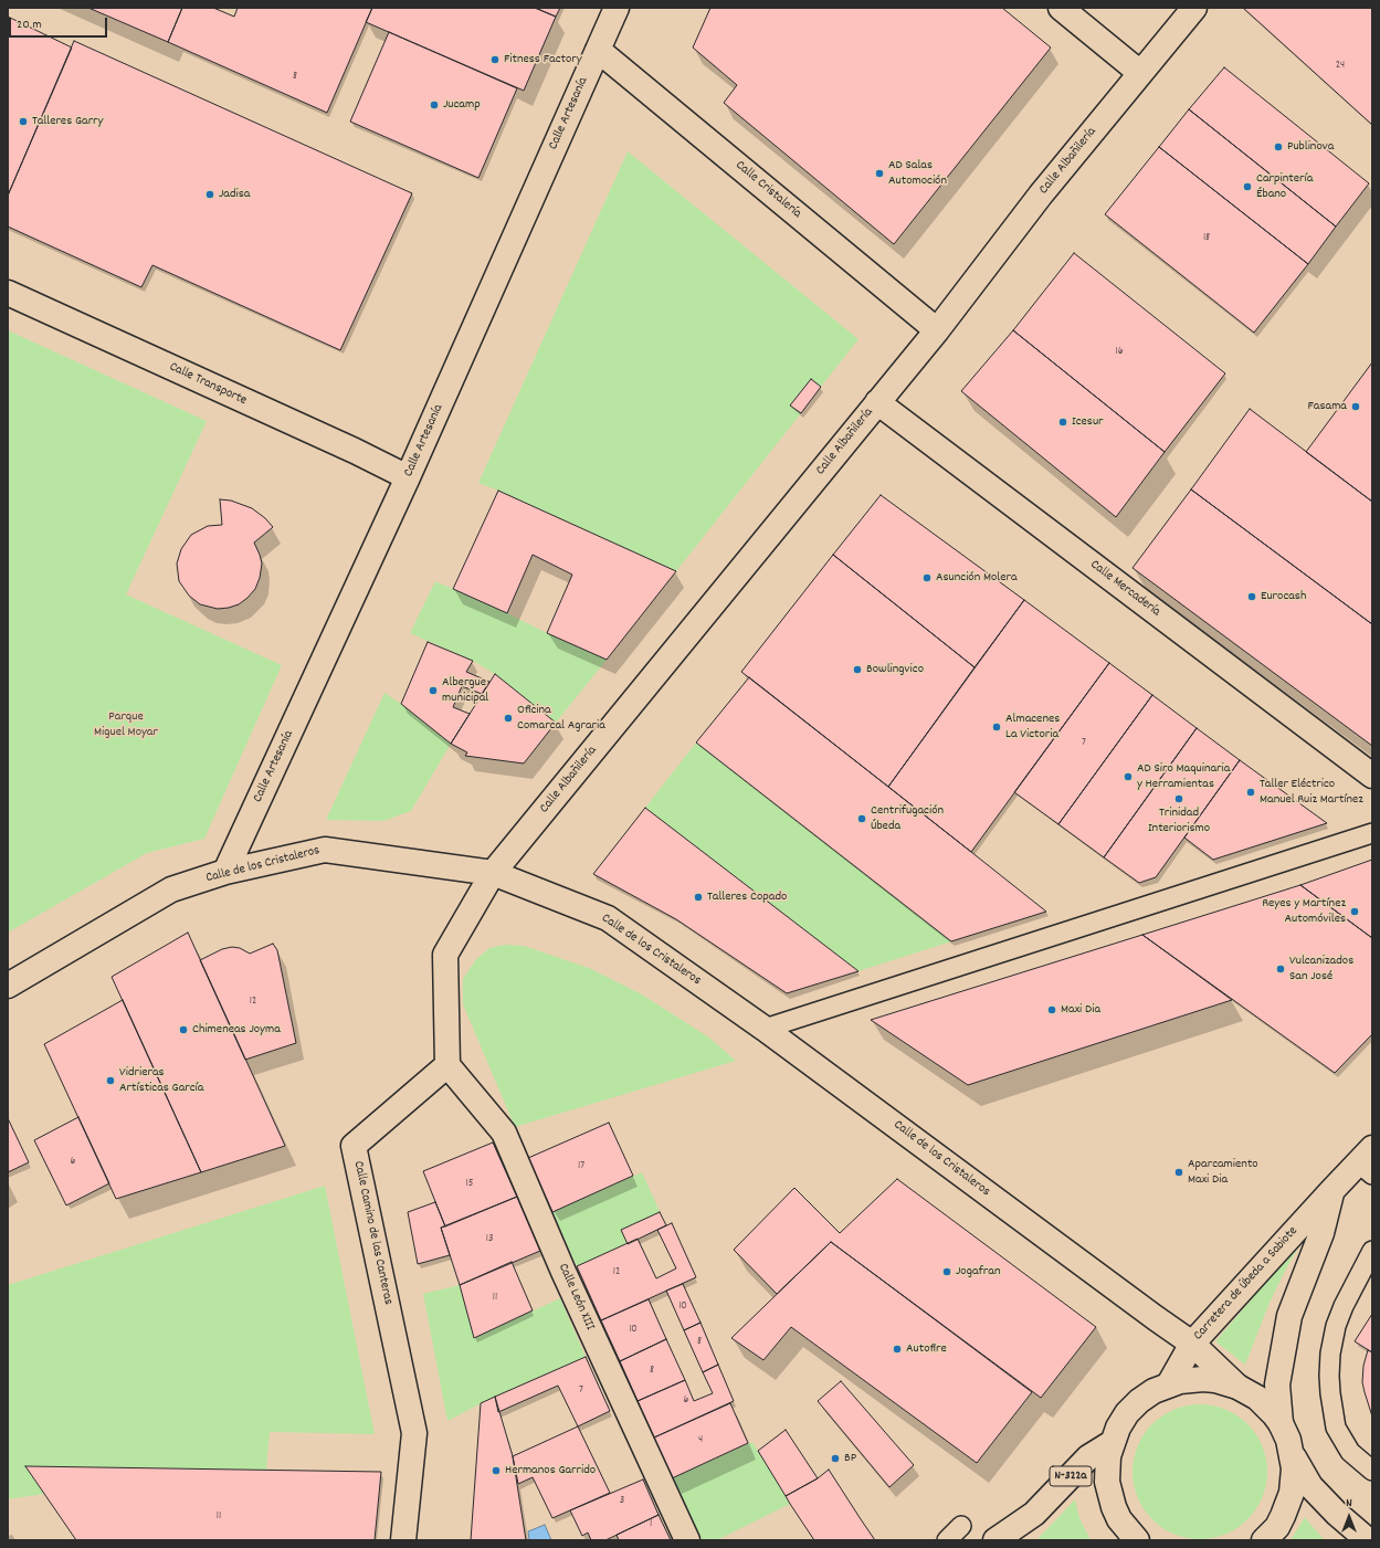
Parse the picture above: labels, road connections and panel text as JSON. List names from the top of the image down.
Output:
{
  "streets": {
    "street": [
      "Calle Artesanía",
      "Calle Albañilería",
      "Calle Cristalería",
      "Calle Transporte",
      "Calle Mercadería",
      "Calle de los Cristaleros",
      "Calle Camino de las Canteras",
      "Carretera de Úbeda a Sabiote",
      "Calle León XIII",
      "N-322a"
    ]
  },
  "crossings": [
    ["Calle Artesanía", "Calle Cristalería"],
    ["Calle Artesanía", "Calle Transporte"],
    ["Calle Artesanía", "Calle de los Cristaleros"],
    ["Calle Albañilería", "Calle Cristalería"],
    ["Calle Albañilería", "Calle Mercadería"],
    ["Calle Albañilería", "Calle de los Cristaleros"],
    ["Calle de los Cristaleros", "Carretera de Úbeda a Sabiote"],
    ["Calle de los Cristaleros", "N-322a"],
    ["Calle Camino de las Canteras", "Calle León XIII"],
    ["Carretera de Úbeda a Sabiote", "N-322a"]
  ],
  "parks": ["Parque Miguel Moyar"],
  "places": [
    "Fitness Factory",
    "Jucamp",
    "Talleres Garry",
    "Publinova",
    "AD Salas Automoción",
    "Carpintería Ébano",
    "Jadisa",
    "Fasama",
    "Icesur",
    "Asunción Molera",
    "Eurocash",
    "Bowlingvico",
    "Albergue municipal",
    "Oficina Comarcal Agraria",
    "Almacenes La Victoria",
    "AD Siro Maquinaria y Herramientas",
    "Taller Eléctrico Manuel Ruiz Martínez",
    "Trinidad Interiorismo",
    "Centrifugación Úbeda",
    "Talleres Copado",
    "Reyes y Martínez Automóviles",
    "Vulcanizados San José",
    "Maxi Dia",
    "Chimeneas Joyma",
    "Vidrieras Artísticas García",
    "Aparcamiento Maxi Dia",
    "Jogafran",
    "Autofire",
    "BP",
    "Hermanos Garrido"
  ],
  "house_numbers": [
    "24",
    "8",
    "18",
    "16",
    "7",
    "12",
    "6",
    "17",
    "15",
    "13",
    "12",
    "11",
    "10",
    "10",
    "8",
    "8",
    "7",
    "6",
    "4",
    "3",
    "11",
    "1"
  ],
  "scale_bar": "20 m",
  "north": "top"
}
